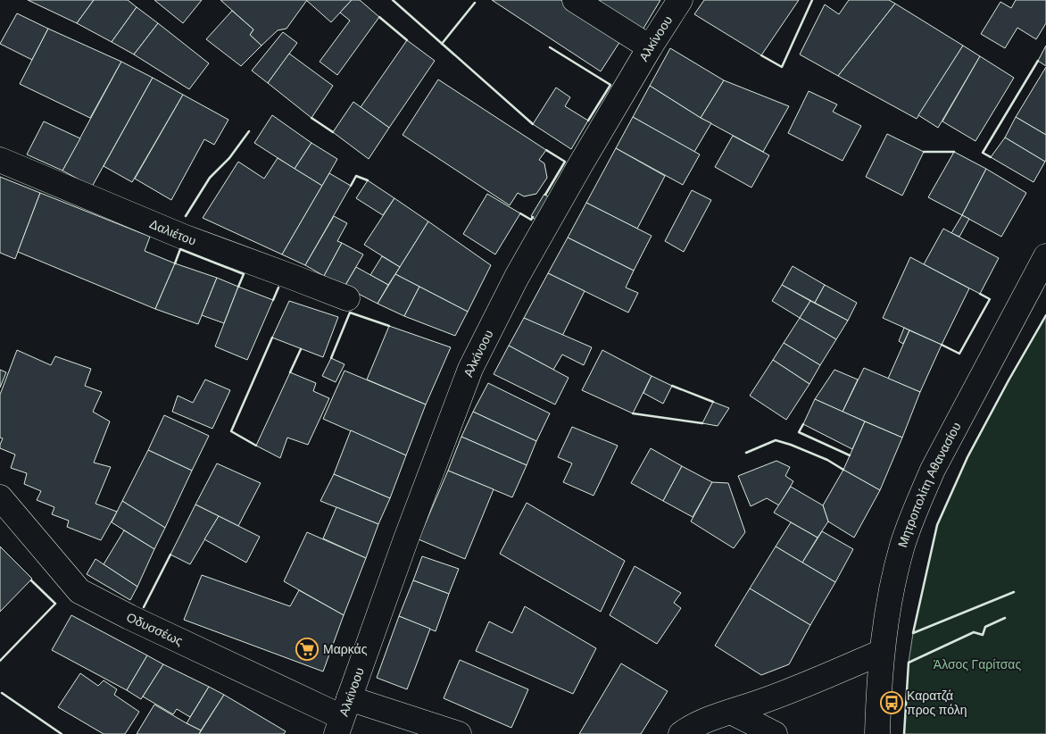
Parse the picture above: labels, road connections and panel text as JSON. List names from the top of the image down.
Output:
{
  "streets": {
    "street": [
      "Αλκίνοου",
      "Δαλιέτου",
      "Μητροπολίτη Αθανασίου",
      "Οδυσσέως"
    ]
  },
  "crossings": [
    ["Αλκίνοου", "Οδυσσέως"]
  ],
  "parks": ["Άλσος Γαρίτσας"],
  "places": {
    "supermarket": ["Μαρκάς"],
    "bus stop": ["Καρατζά προς πόλη"]
  }
}
